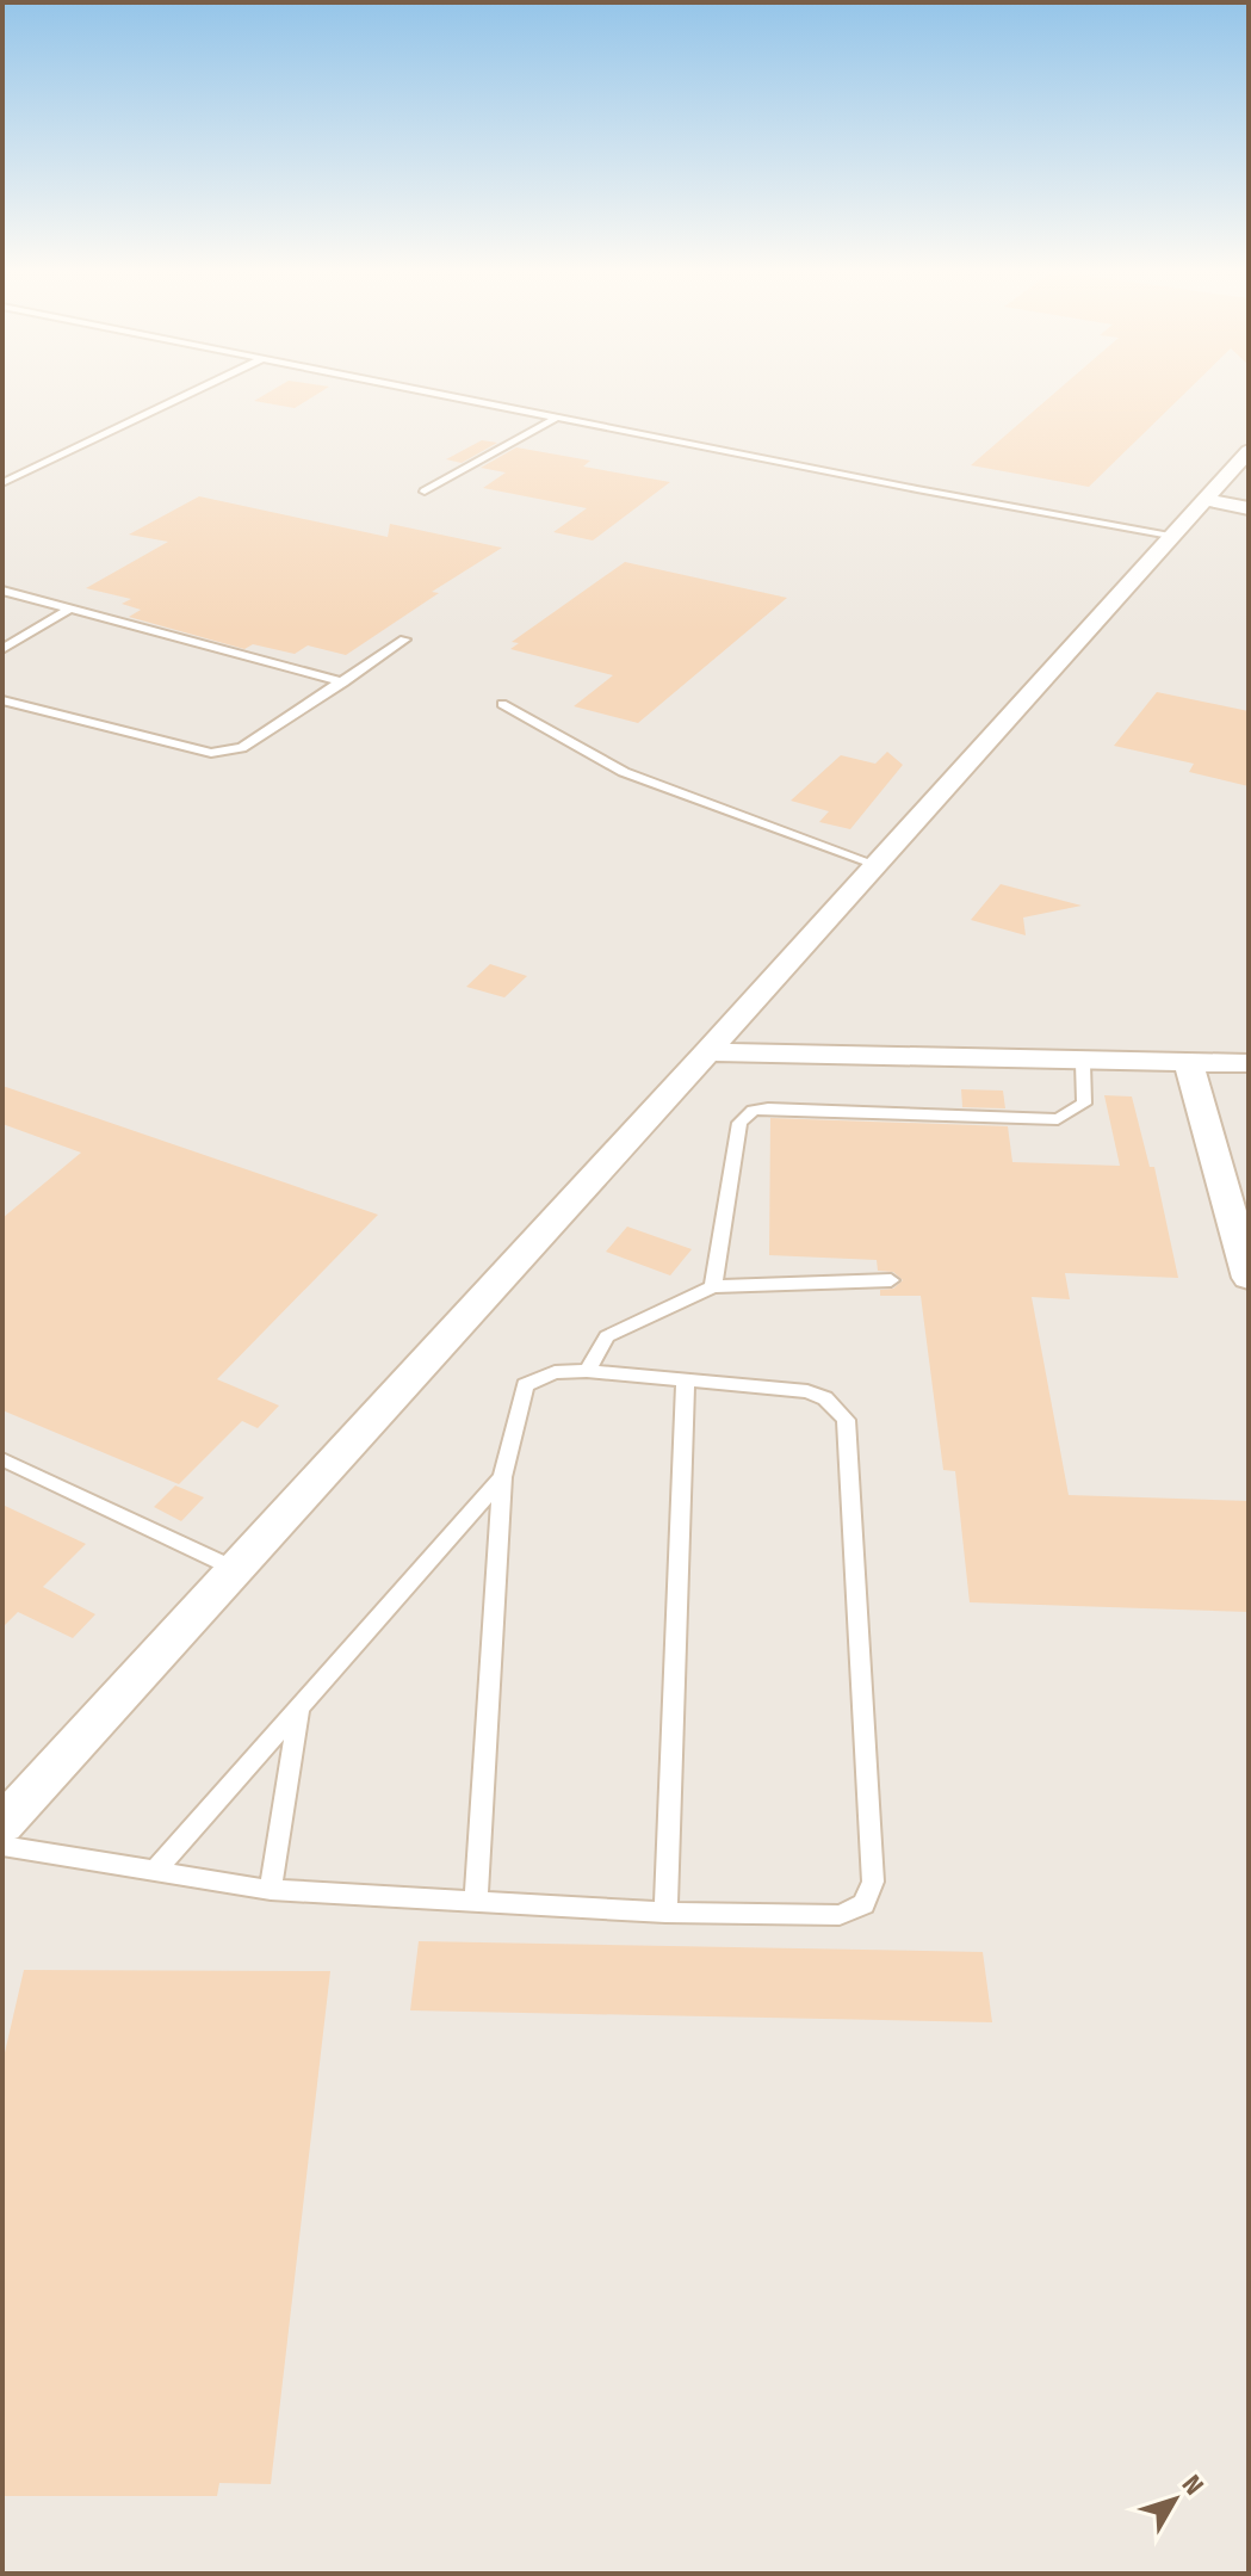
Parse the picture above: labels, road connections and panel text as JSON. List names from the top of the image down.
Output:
{
  "north": "top right"
}
